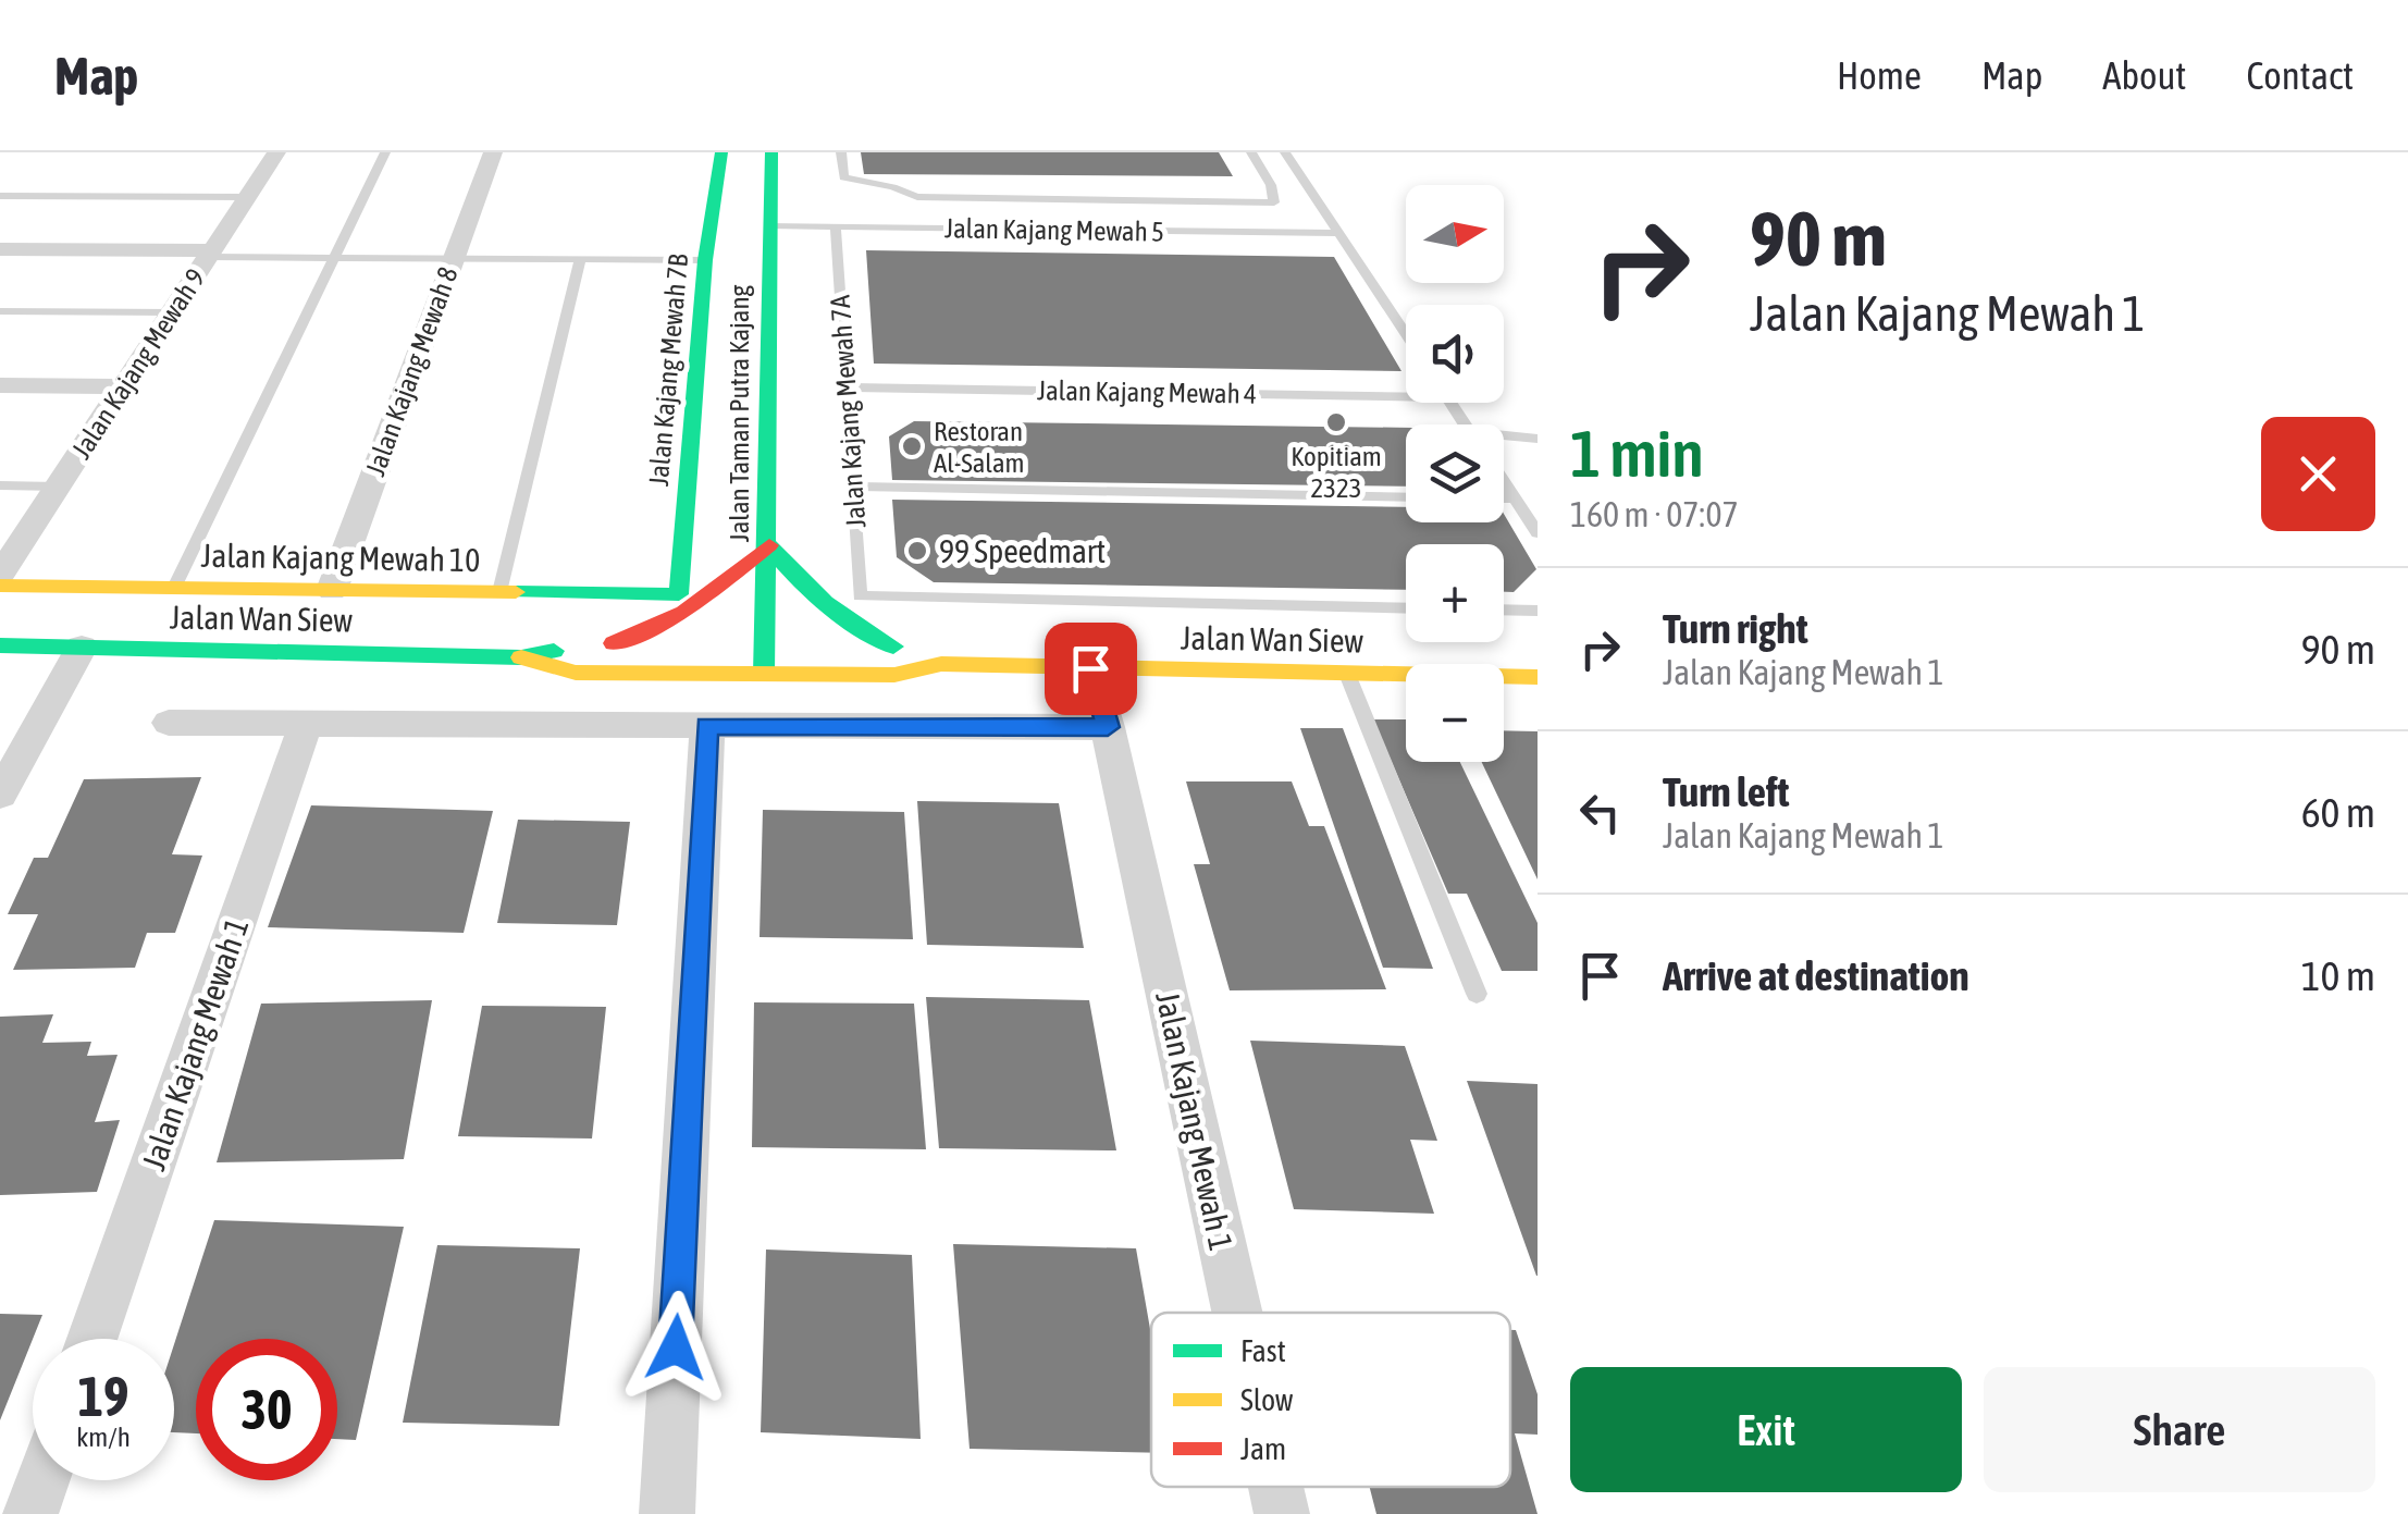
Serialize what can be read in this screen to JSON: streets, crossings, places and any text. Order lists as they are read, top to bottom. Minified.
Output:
{"streets":{"street":["Jalan Kajang Mewah 9","Jalan Kajang Mewah 7B","Jalan Kajang Mewah 8","Jalan Taman Putra Kajang","Jalan Kajang Mewah 10","Jalan Wan Siew","Jalan Kajang Mewah 1"],"lane":["Jalan Kajang Mewah 5","Jalan Kajang Mewah 4","Jalan Kajang Mewah 7A"]},"crossings":[["Jalan Kajang Mewah 5","Jalan Kajang Mewah 7A"],["Jalan Kajang Mewah 5","Jalan Taman Putra Kajang"],["Jalan Kajang Mewah 7B","Jalan Kajang Mewah 10"],["Jalan Kajang Mewah 8","Jalan Kajang Mewah 10"],["Jalan Kajang Mewah 4","Jalan Kajang Mewah 7A"],["Jalan Taman Putra Kajang","Jalan Wan Siew"],["Jalan Wan Siew","Jalan Kajang Mewah 1"]],"places":["Kopitiam 2323","Restoran Al-Salam","99 Speedmart"],"legend":["Fast","Slow","Jam"],"north":"right","page":{"header":"Map","nav":["Home","Map","About","Contact"],"turn":["90 m","Jalan Kajang Mewah 1"],"map_buttons":["+","−"],"heading":["1 min","160 m · 07:07"],"list":[{"name":"Turn right","note":"Jalan Kajang Mewah 1","value":"90 m"},{"name":"Turn left","note":"Jalan Kajang Mewah 1","value":"60 m"},{"name":"Arrive at destination","value":"10 m"}],"speed":"19 km/h","limit":"30","buttons":["Exit","Share"]}}
